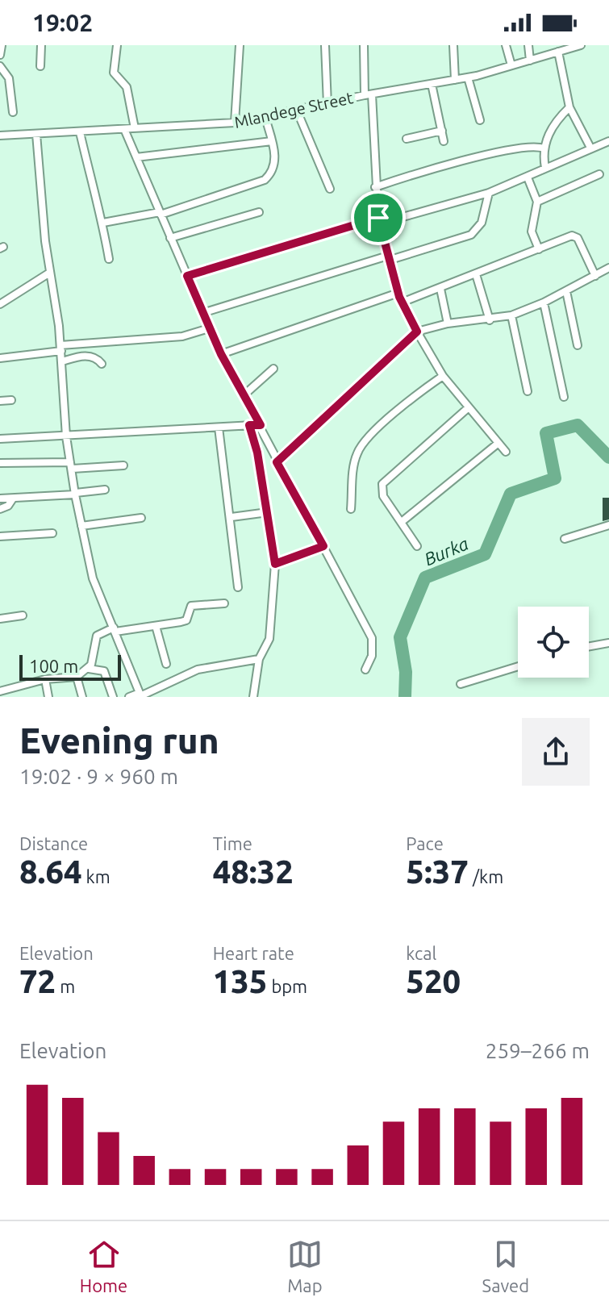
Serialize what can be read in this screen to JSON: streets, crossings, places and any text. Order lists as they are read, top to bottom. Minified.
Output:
{"streets":{"street":["Mlandege Street"]},"water":["Burka"],"scale_bar":"100 m","page":{"status":"19:02","scale":"100 m","heading":["Evening run","19:02 · 9 × 960 m"],"stats":[["Distance","8.64 km"],["Time","48:32"],["Pace","5:37 /km"],["Elevation","72 m"],["Heart rate","135 bpm"],["kcal","520"]],"chart":["Elevation","259–266 m"],"tabs":["Home","Map","Saved"]}}
